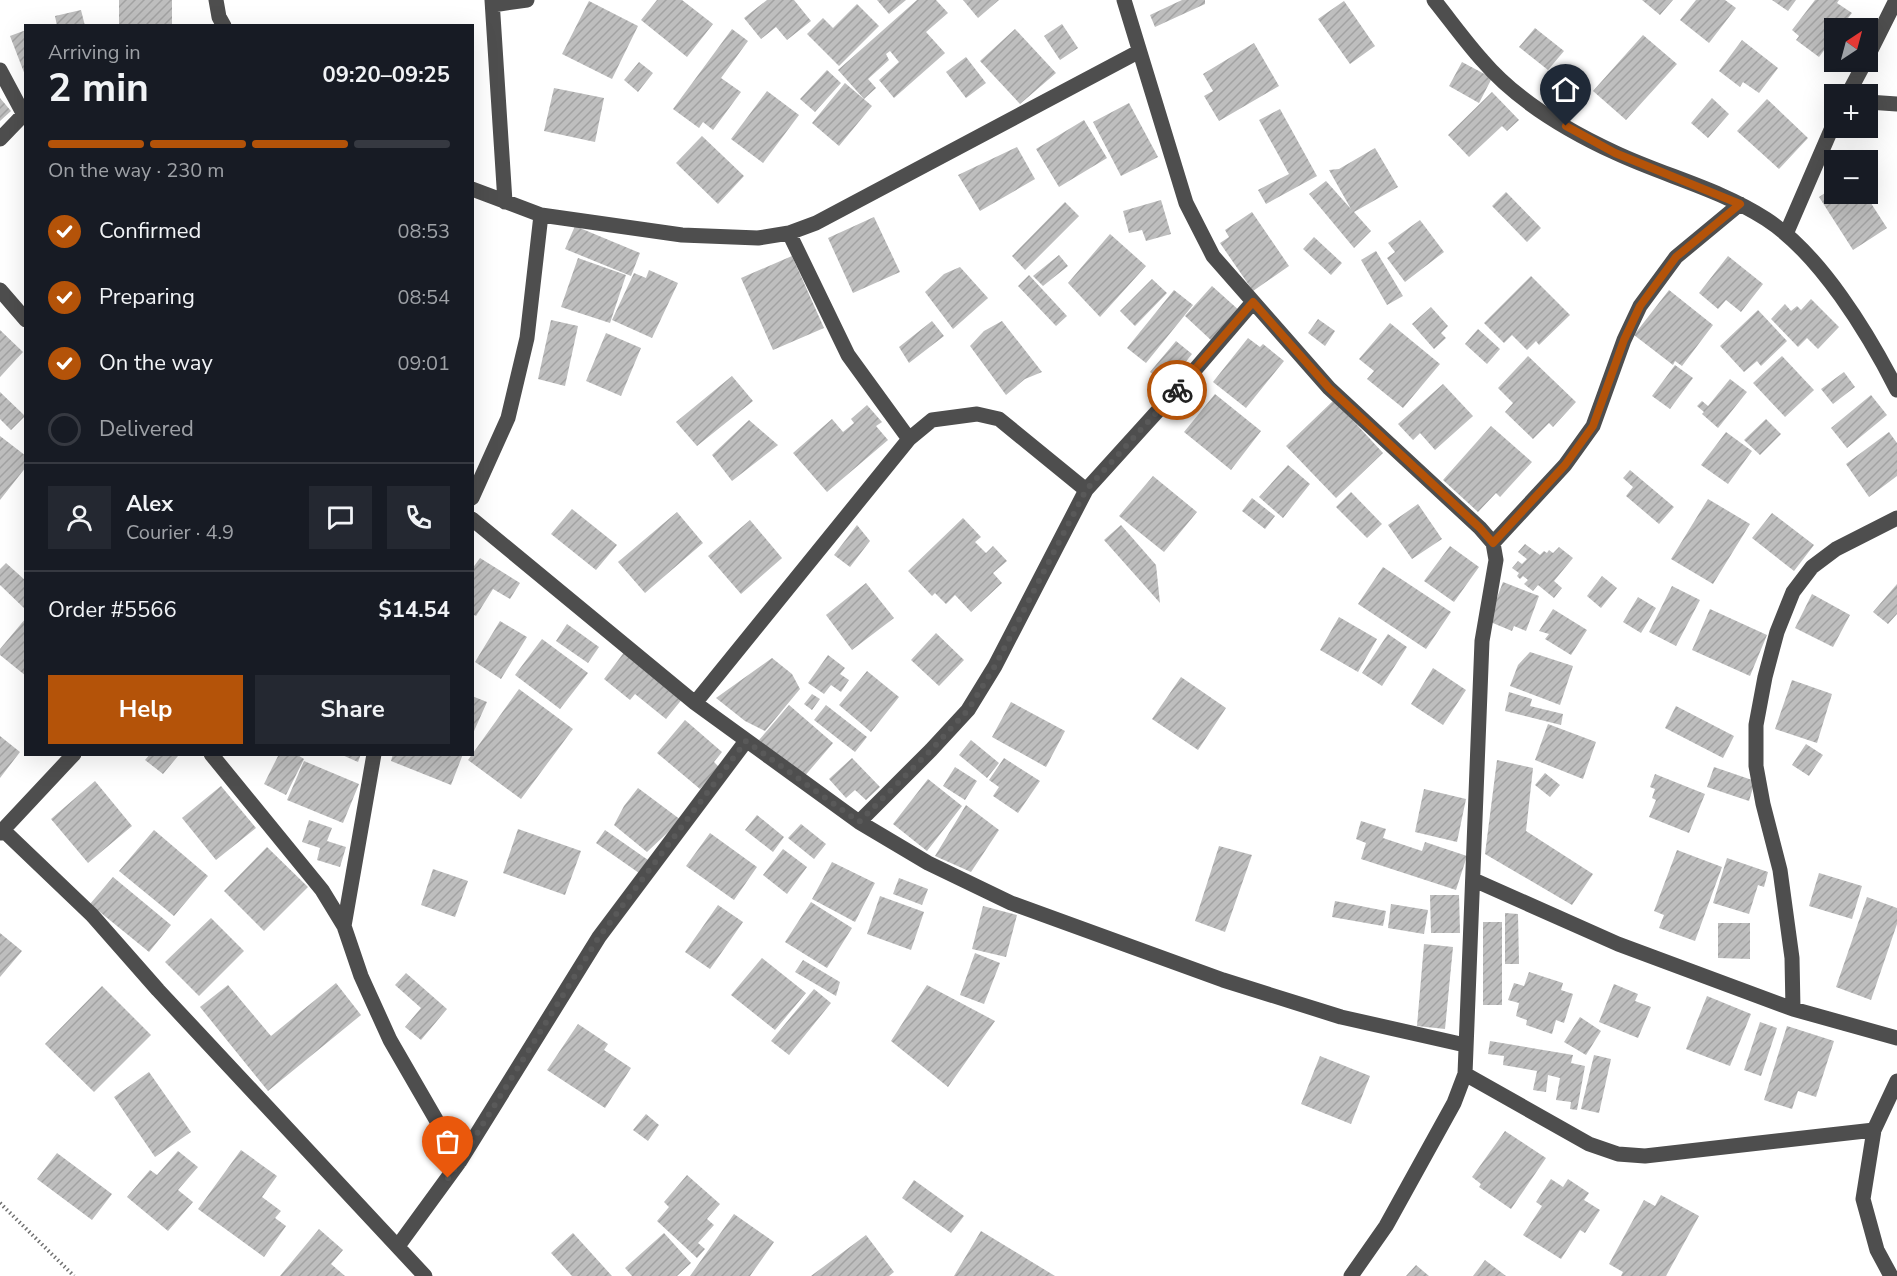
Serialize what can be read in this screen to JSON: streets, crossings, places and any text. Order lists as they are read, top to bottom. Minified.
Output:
{"north":"top right","page":{"map_buttons":["+","−"],"heading":["2 min","Arriving in","09:20–09:25"],"panel":["Alex","Courier · 4.9","Order #5566","$14.54"],"bar":"On the way · 230 m","list":[["Confirmed","08:53"],["Preparing","08:54"],["On the way","09:01"],"Delivered"],"buttons":["Help","Share"]}}
